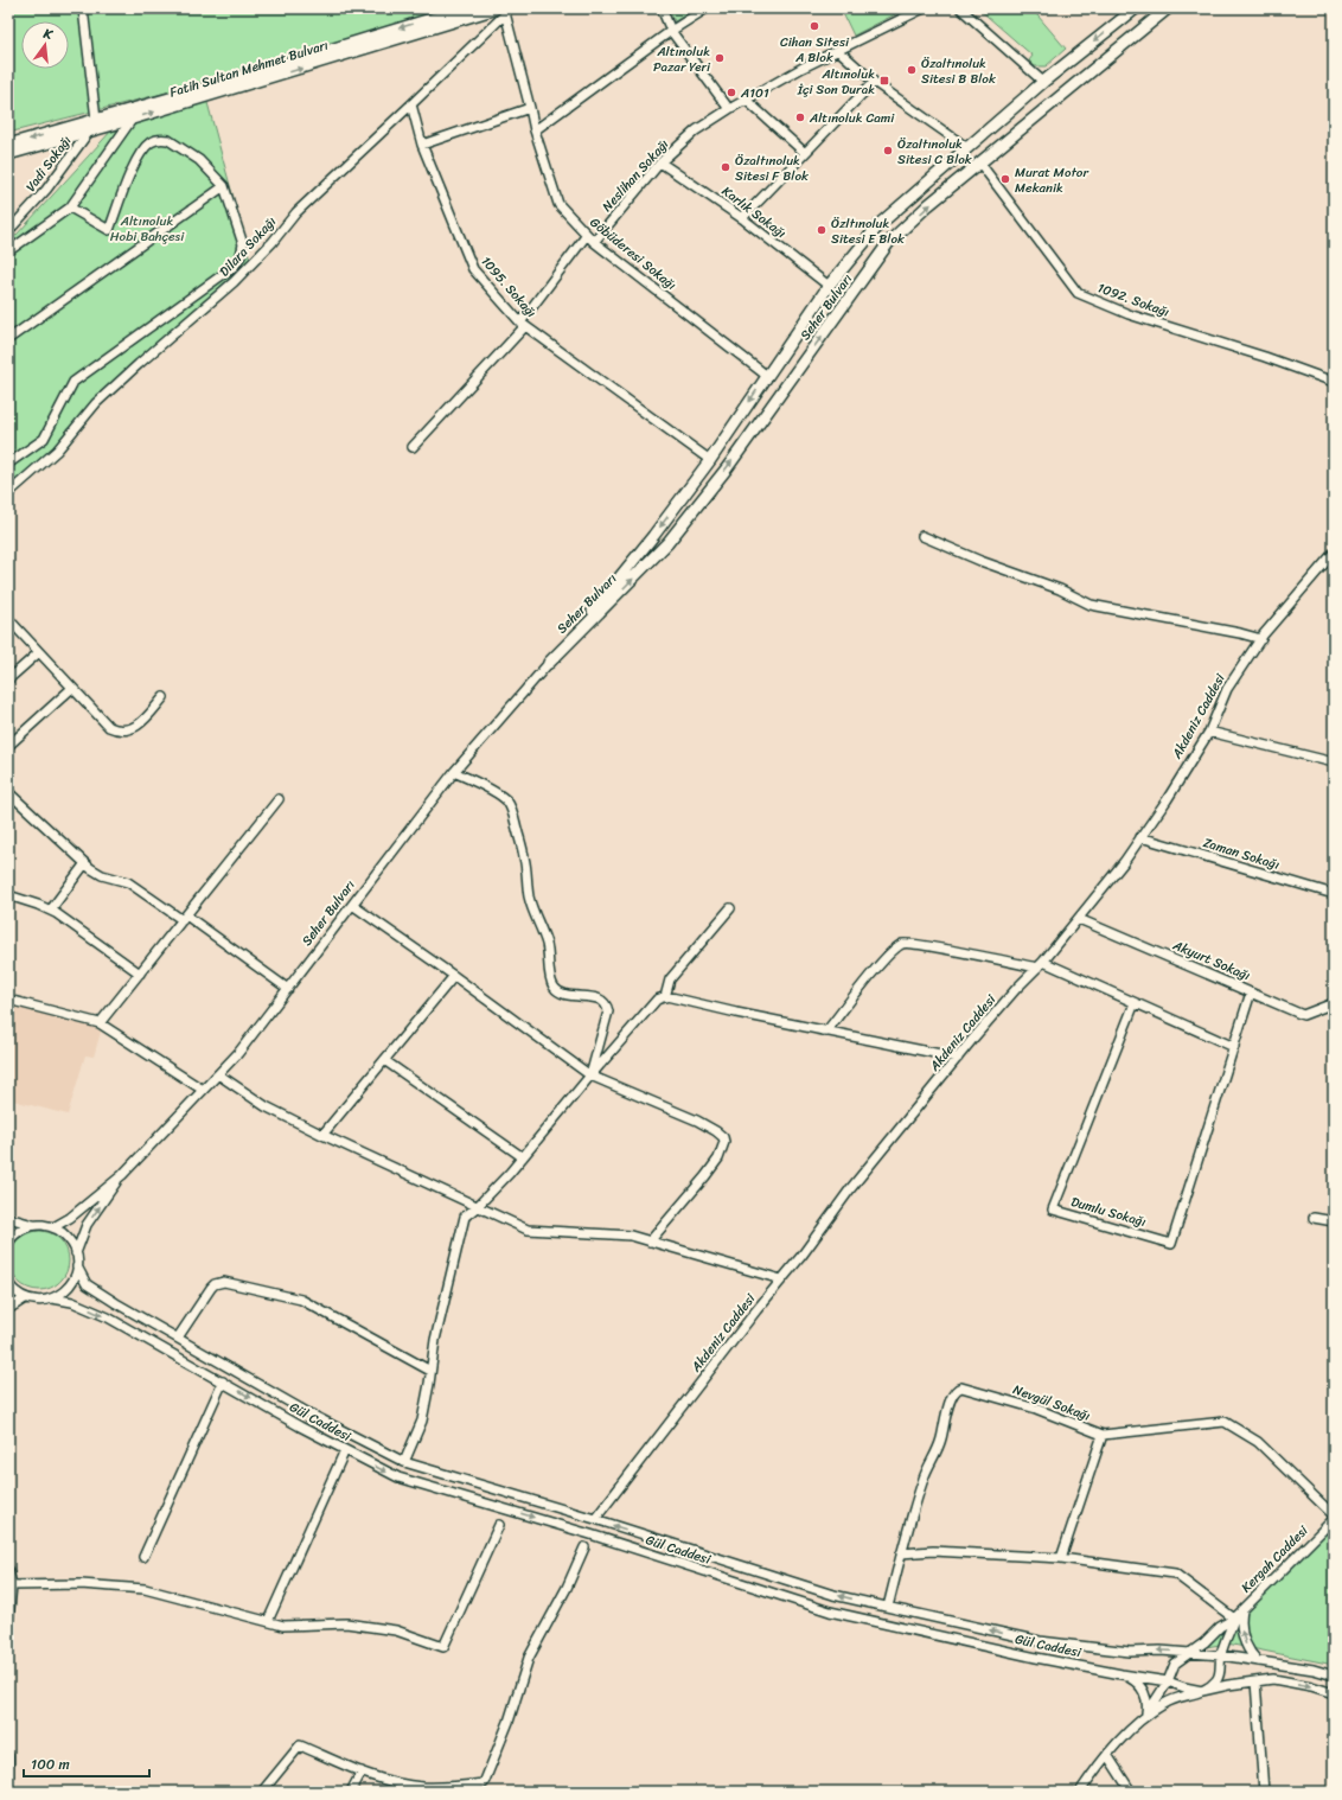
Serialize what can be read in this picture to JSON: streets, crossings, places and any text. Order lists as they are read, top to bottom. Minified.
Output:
{"streets":{"main road":["Fatih Sultan Mehmet Bulvarı","Seher Bulvarı"],"street":["Vadi Sokağı","Neslihan Sokağı","Karlık Sokağı","Dilara Sokağı","Göbüderesi Sokağı","1095. Sokağı","1092. Sokağı","Akdeniz Caddesi","Zaman Sokağı","Akyurt Sokağı","Dumlu Sokağı","Nevgül Sokağı","Gül Caddesi","Kergah Caddesi"]},"crossings":[["Fatih Sultan Mehmet Bulvarı","Vadi Sokağı"],["Fatih Sultan Mehmet Bulvarı","Dilara Sokağı"],["Fatih Sultan Mehmet Bulvarı","Göbüderesi Sokağı"],["Neslihan Sokağı","Karlık Sokağı"],["Neslihan Sokağı","Göbüderesi Sokağı"],["Karlık Sokağı","Seher Bulvarı"],["Dilara Sokağı","Göbüderesi Sokağı"],["Dilara Sokağı","1095. Sokağı"],["Göbüderesi Sokağı","Seher Bulvarı"],["1095. Sokağı","Seher Bulvarı"],["1092. Sokağı","Seher Bulvarı"],["Akdeniz Caddesi","Zaman Sokağı"],["Akdeniz Caddesi","Akyurt Sokağı"],["Akdeniz Caddesi","Gül Caddesi"],["Akyurt Sokağı","Dumlu Sokağı"],["Nevgül Sokağı","Gül Caddesi"],["Nevgül Sokağı","Kergah Caddesi"],["Gül Caddesi","Kergah Caddesi"]],"parks":["Altınoluk Hobi Bahçesi"],"places":{"other":["Cihan Sitesi A Blok","Altınoluk Pazar Yeri","Özaltınoluk Sitesi B Blok","A101","Altınoluk Cami","Özaltınoluk Sitesi C Blok","Özaltınoluk Sitesi F Blok","Murat Motor Mekanik","Özltınoluk Sitesi E Blok"],"transit":["Altınoluk İçi Son Durak"]},"scale_bar":"100 m","north":"top"}
